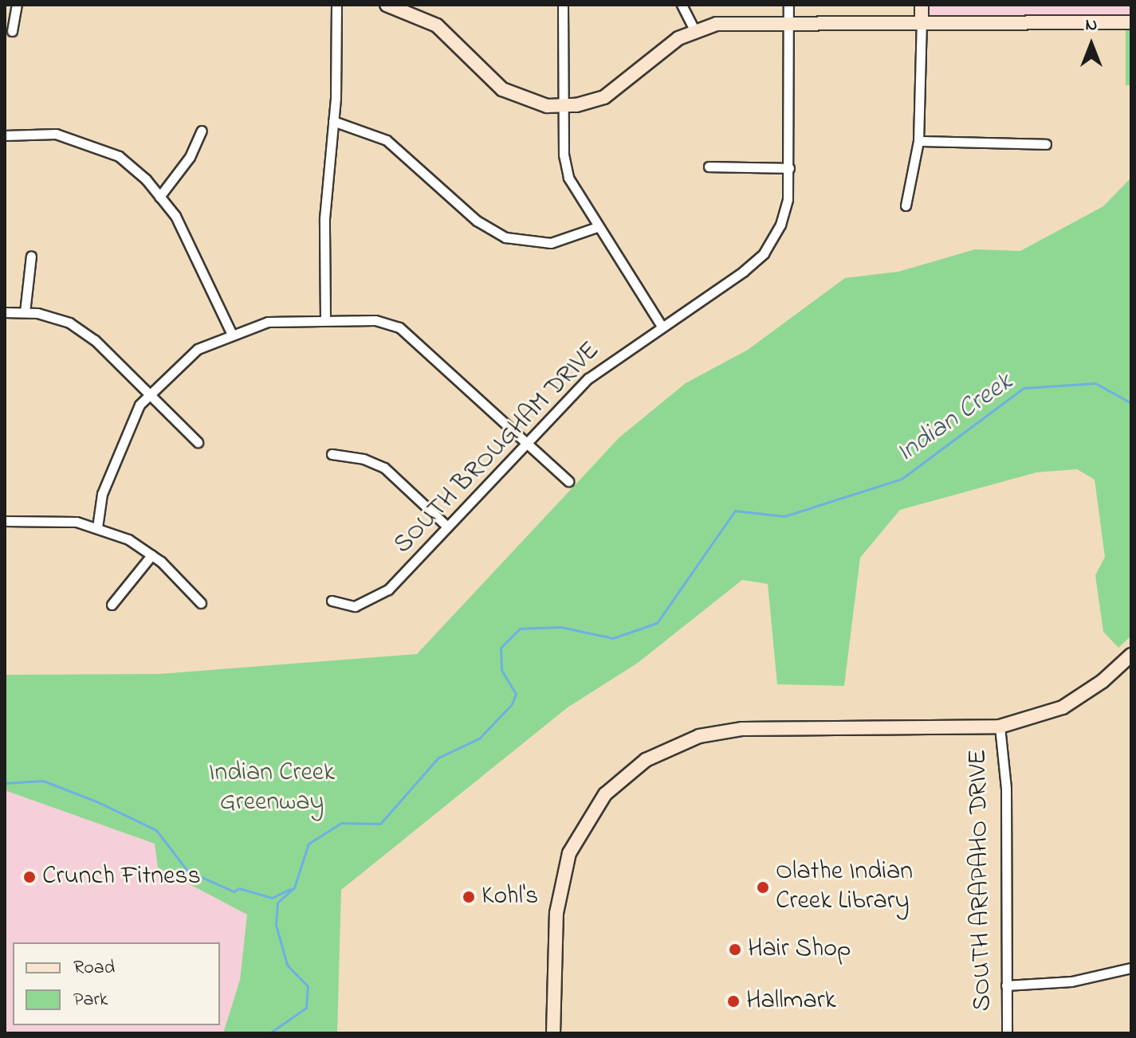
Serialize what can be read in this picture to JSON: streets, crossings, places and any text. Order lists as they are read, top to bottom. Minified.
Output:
{"streets":{"street":["SOUTH BROUGHAM DRIVE","SOUTH ARAPAHO DRIVE"]},"water":["Indian Creek"],"parks":["Indian Creek Greenway"],"places":["Crunch Fitness","Olathe Indian Creek Library","Kohl's","Hair Shop","Hallmark"],"legend":["Road","Park"],"north":"top"}
